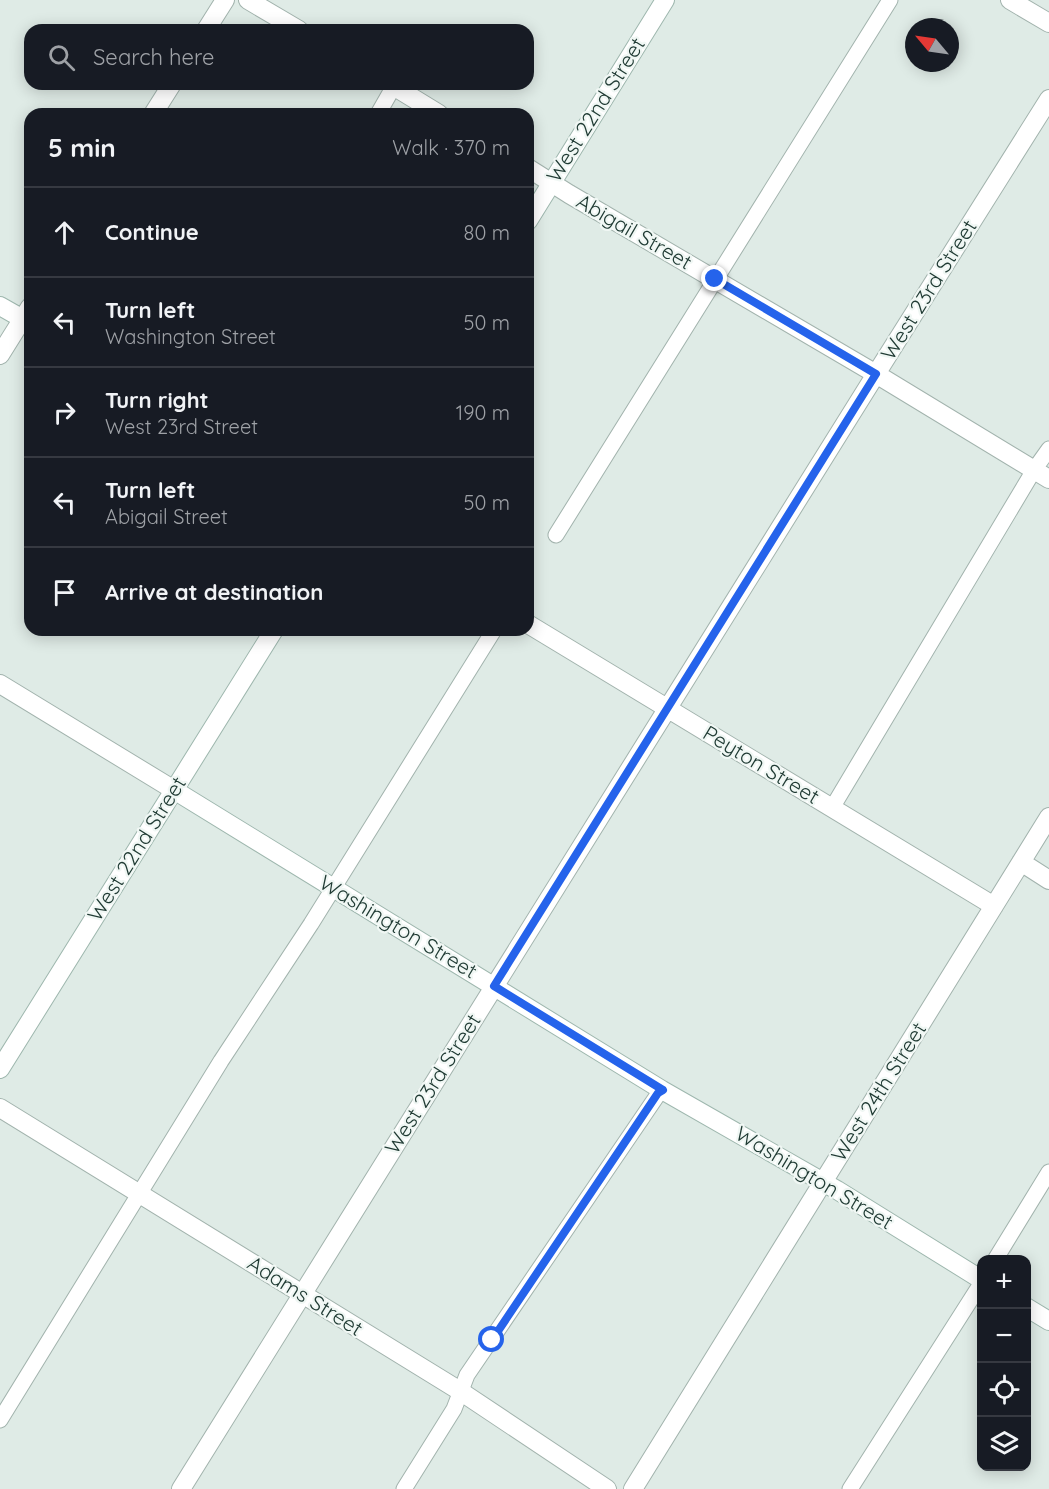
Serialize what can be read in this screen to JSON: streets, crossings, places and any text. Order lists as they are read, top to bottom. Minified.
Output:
{"streets":{"street":["West 22nd Street","Abigail Street","West 23rd Street","Peyton Street","Washington Street","West 24th Street","Adams Street"]},"crossings":[["West 22nd Street","Abigail Street"],["West 22nd Street","Washington Street"],["Abigail Street","West 23rd Street"],["West 23rd Street","Peyton Street"],["West 23rd Street","Washington Street"],["West 23rd Street","Adams Street"],["Peyton Street","West 24th Street"],["Washington Street","West 24th Street"]],"north":"top left","page":{"search":"Search here","heading":["5 min","Walk · 370 m"],"list":[["Continue","80 m"],["Turn left","Washington Street","50 m"],["Turn right","West 23rd Street","190 m"],["Turn left","Abigail Street","50 m"],"Arrive at destination"],"map_buttons":["+","−"]}}
